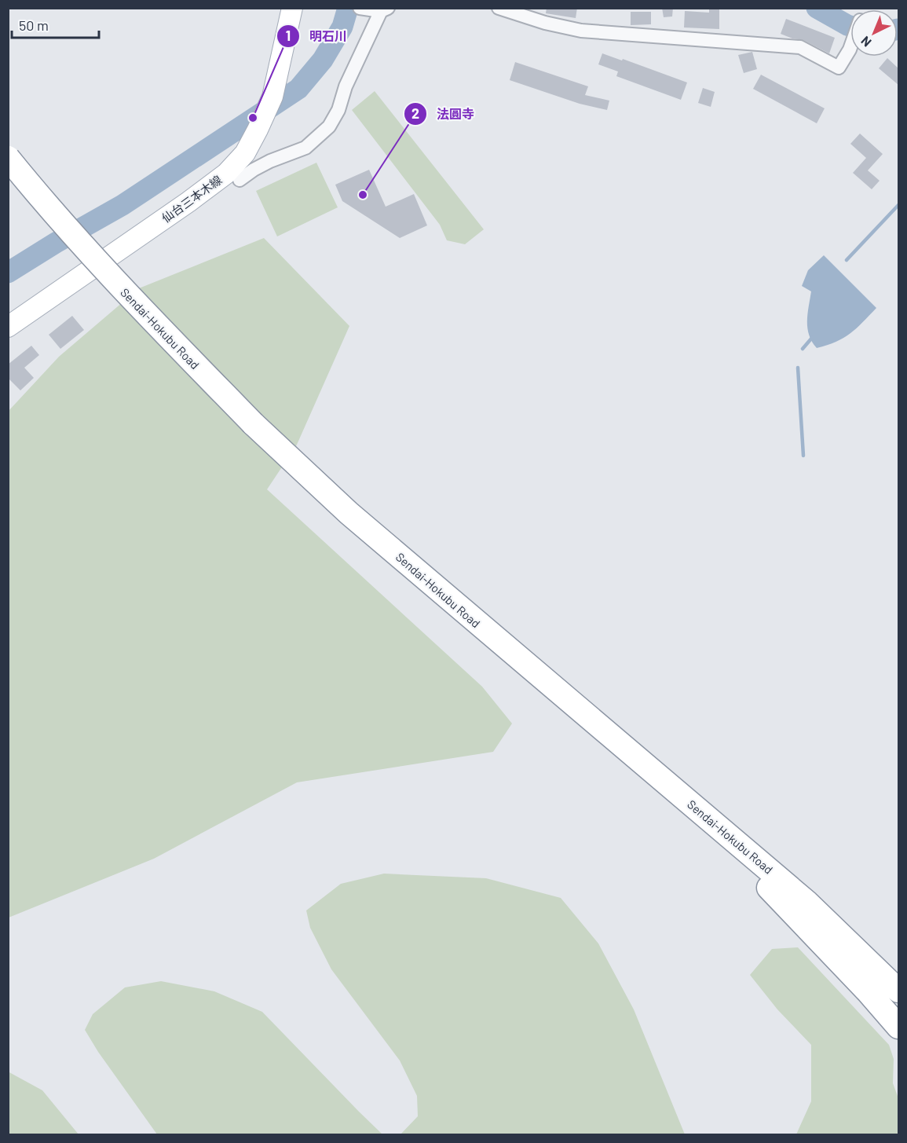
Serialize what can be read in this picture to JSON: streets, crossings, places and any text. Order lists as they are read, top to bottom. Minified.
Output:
{"streets":{"highway":["Sendai-Hokubu Road"],"main road":["仙台三本木線"]},"places":["明石川","法圓寺"],"scale_bar":"50 m","north":"bottom left"}
